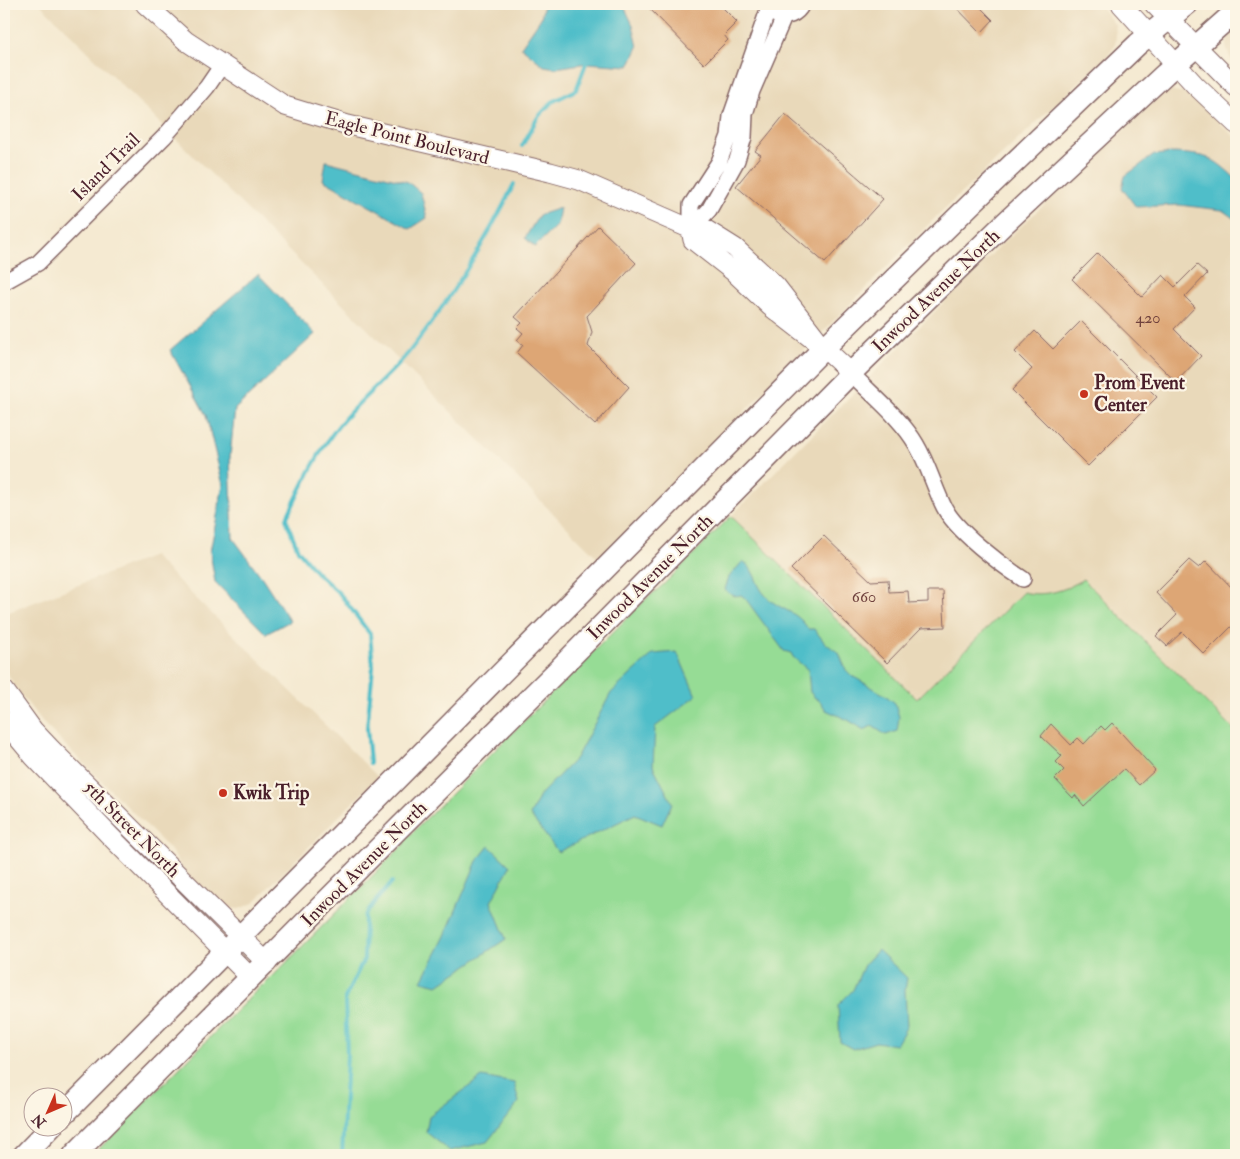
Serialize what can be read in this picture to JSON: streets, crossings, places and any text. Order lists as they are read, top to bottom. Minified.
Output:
{"streets":{"main road":["Inwood Avenue North"],"street":["Eagle Point Boulevard","Island Trail","5th Street North"]},"crossings":[["Eagle Point Boulevard","Island Trail"],["Inwood Avenue North","5th Street North"]],"places":["Prom Event Center","Kwik Trip"],"house_numbers":["420","660"],"north":"bottom left"}
